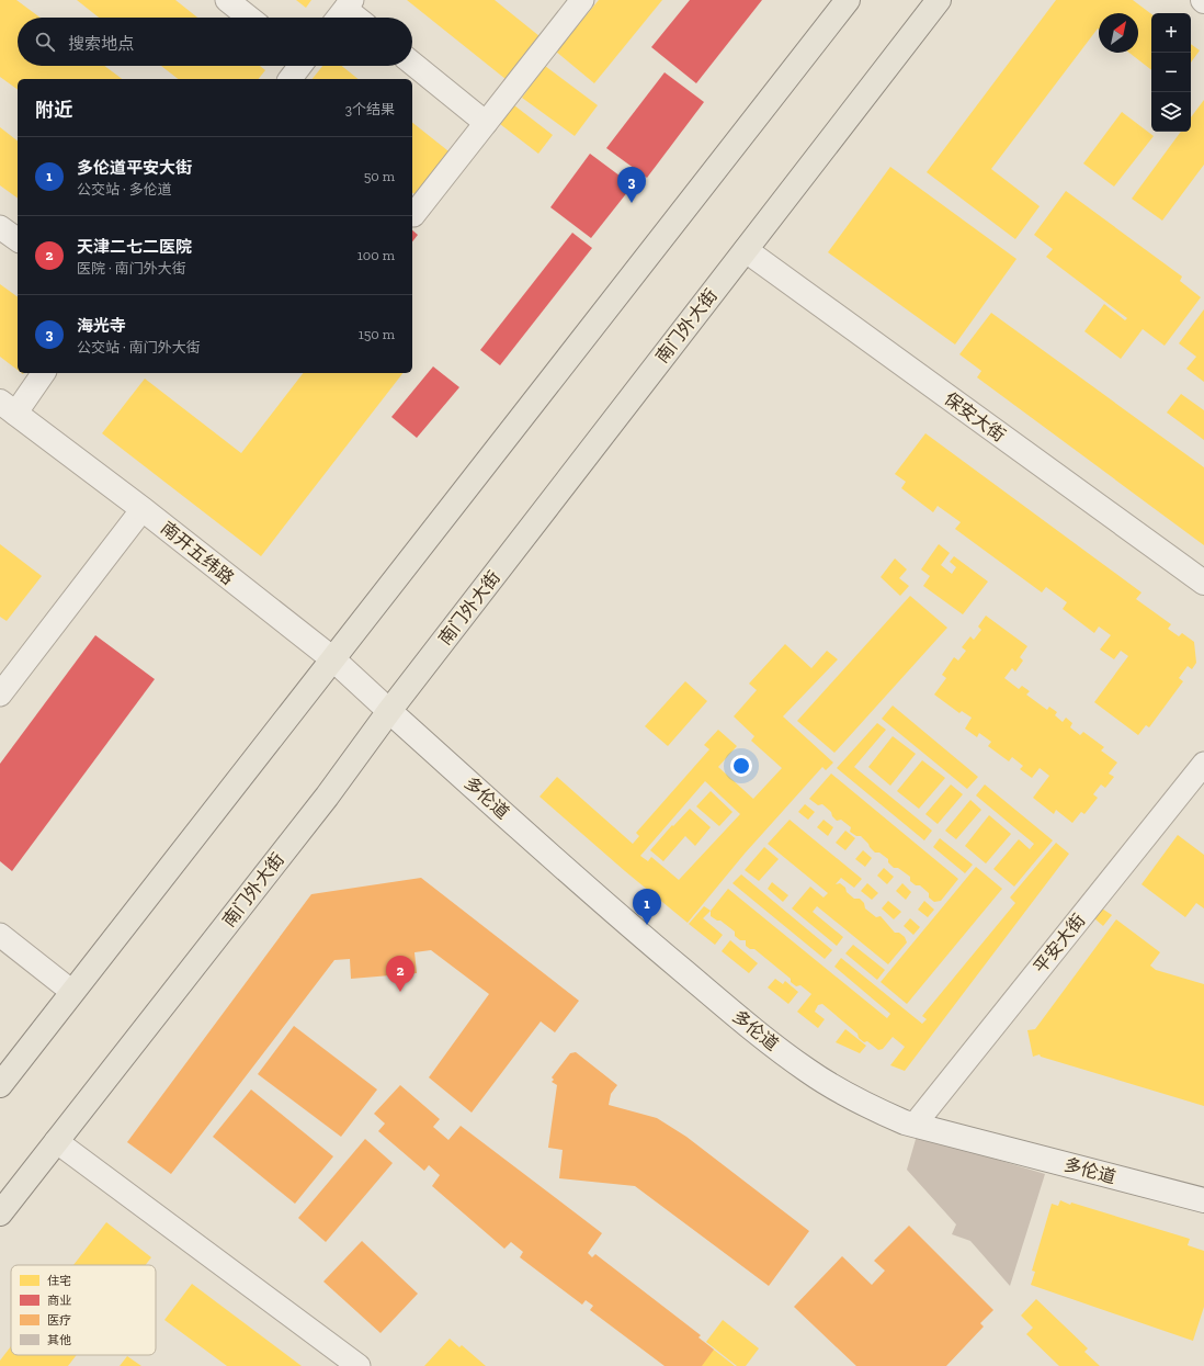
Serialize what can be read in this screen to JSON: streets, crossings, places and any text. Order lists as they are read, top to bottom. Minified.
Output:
{"streets":{"main road":["南门外大街"],"street":["保安大街","南开五纬路","多伦道","平安大街"]},"crossings":[["南门外大街","保安大街"],["南门外大街","南开五纬路"],["南门外大街","多伦道"],["南开五纬路","多伦道"],["多伦道","平安大街"]],"legend":["住宅","商业","医疗","其他"],"north":"top right","page":{"map_buttons":["+","−"],"search":"搜索地点","heading":["附近","3个结果"],"list":[{"mark":"1","name":"多伦道平安大街","note":"公交站 · 多伦道","value":"50 m"},{"mark":"2","name":"天津二七二医院","note":"医院 · 南门外大街","value":"100 m"},{"mark":"3","name":"海光寺","note":"公交站 · 南门外大街","value":"150 m"}],"pins":["3","1","2"]}}
